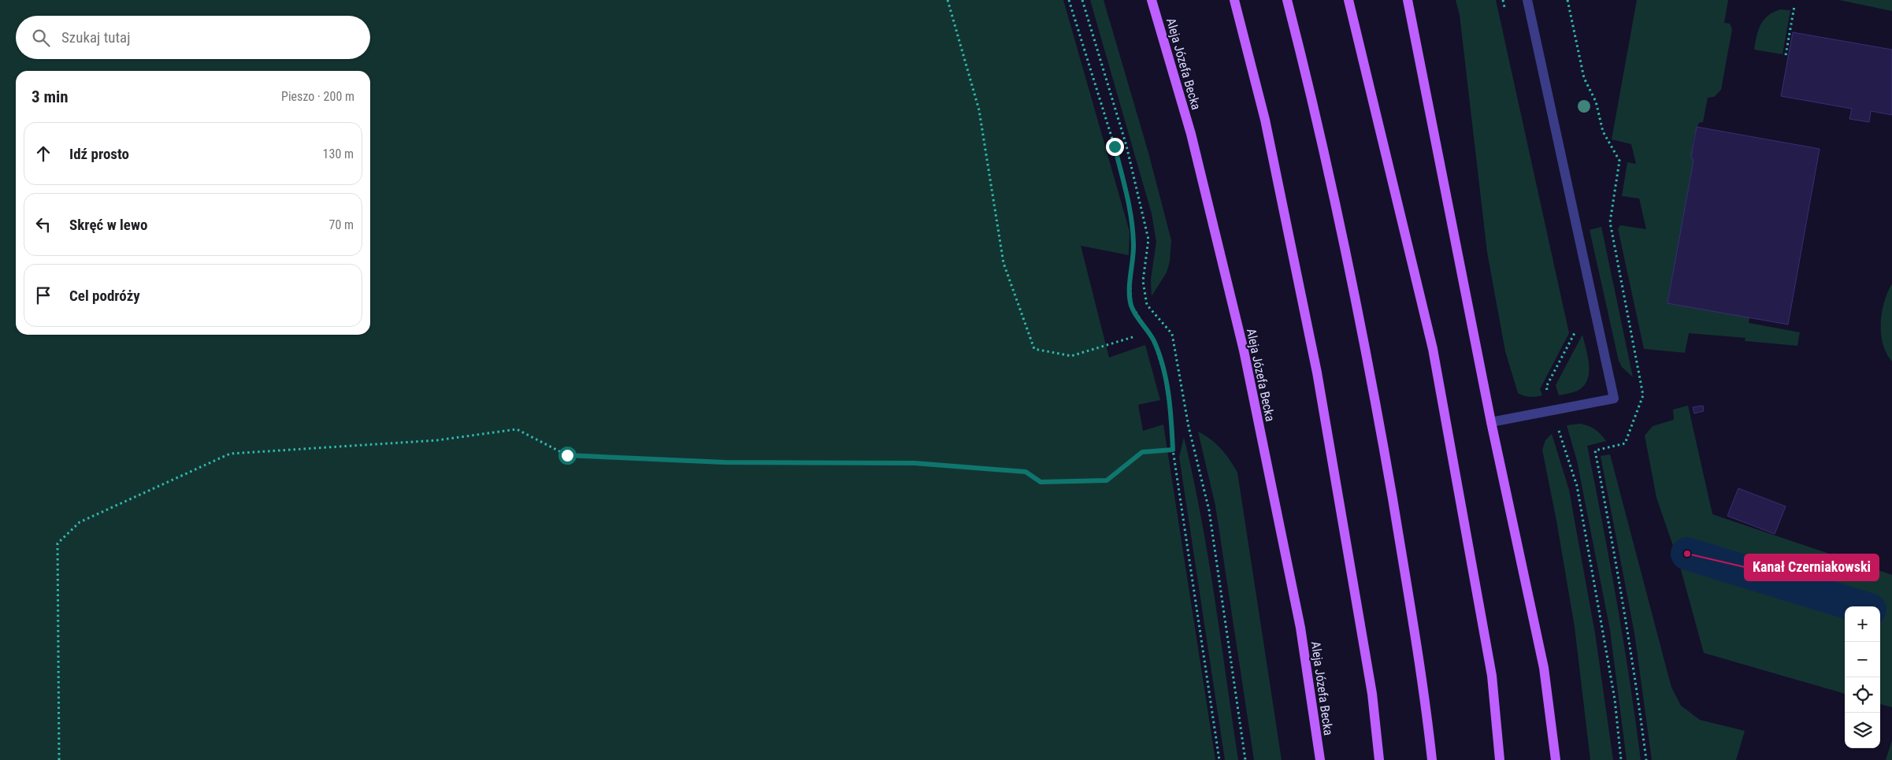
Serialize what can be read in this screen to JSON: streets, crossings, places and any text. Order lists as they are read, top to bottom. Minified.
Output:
{"streets":{"main road":["Aleja Józefa Becka"]},"places":["Kanał Czerniakowski"],"page":{"search":"Szukaj tutaj","heading":["3 min","Pieszo · 200 m"],"list":[["Idź prosto","130 m"],["Skręć w lewo","70 m"],"Cel podróży"],"map_buttons":["+","−"]}}
